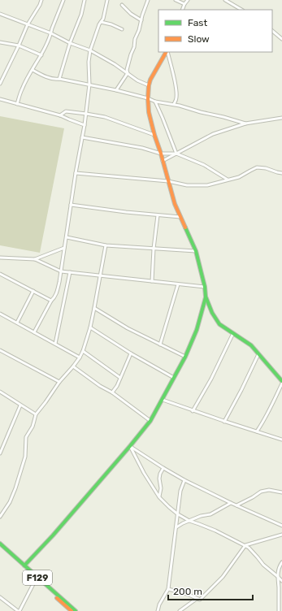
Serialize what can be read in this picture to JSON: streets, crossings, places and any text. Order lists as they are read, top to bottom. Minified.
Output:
{"streets":{"street":["F129"]},"legend":["Fast","Slow"],"scale_bar":"200 m"}
